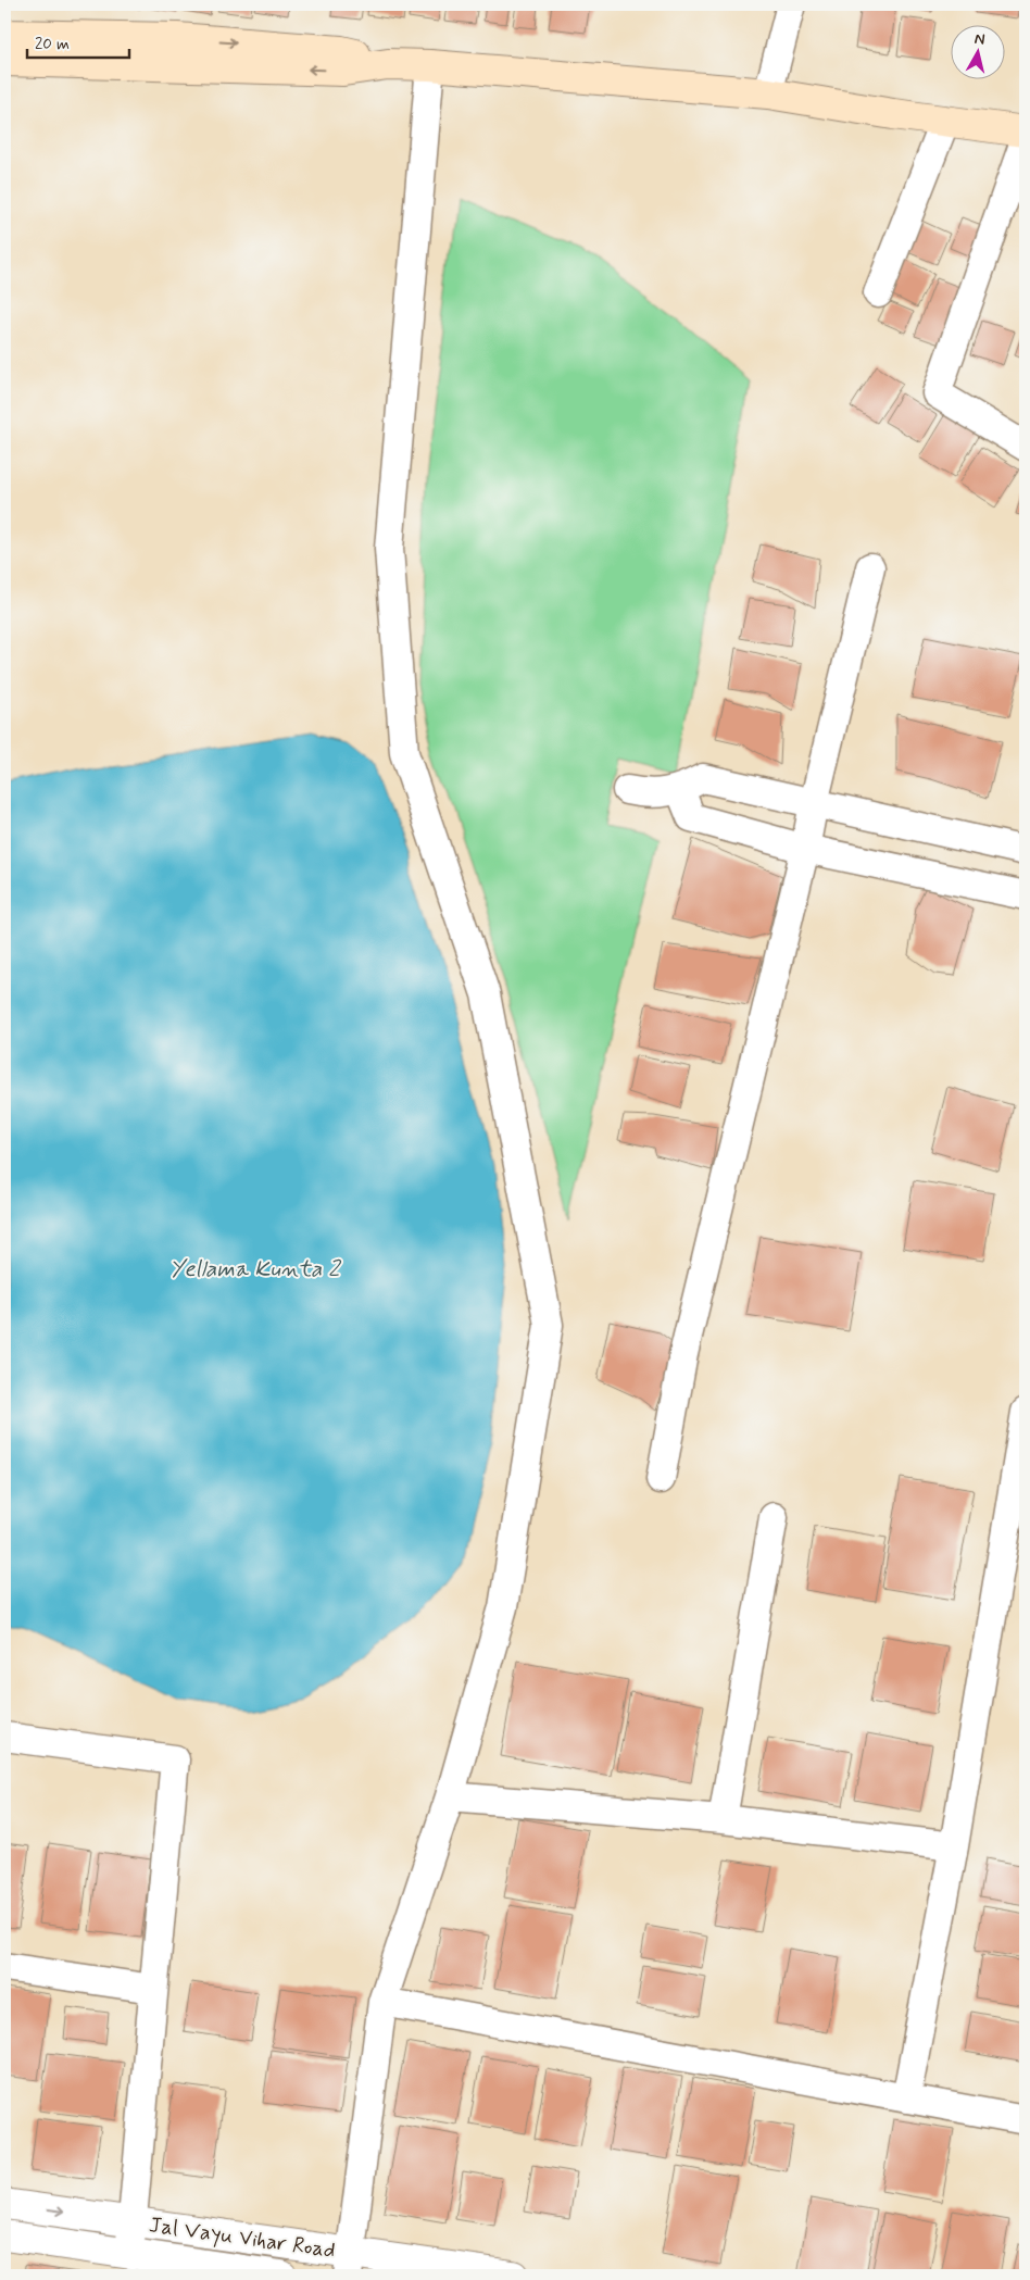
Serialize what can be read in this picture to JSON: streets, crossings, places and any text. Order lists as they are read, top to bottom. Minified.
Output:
{"streets":{"street":["Jal Vayu Vihar Road"]},"water":["Yellama Kunta 2"],"scale_bar":"20 m","north":"top"}
